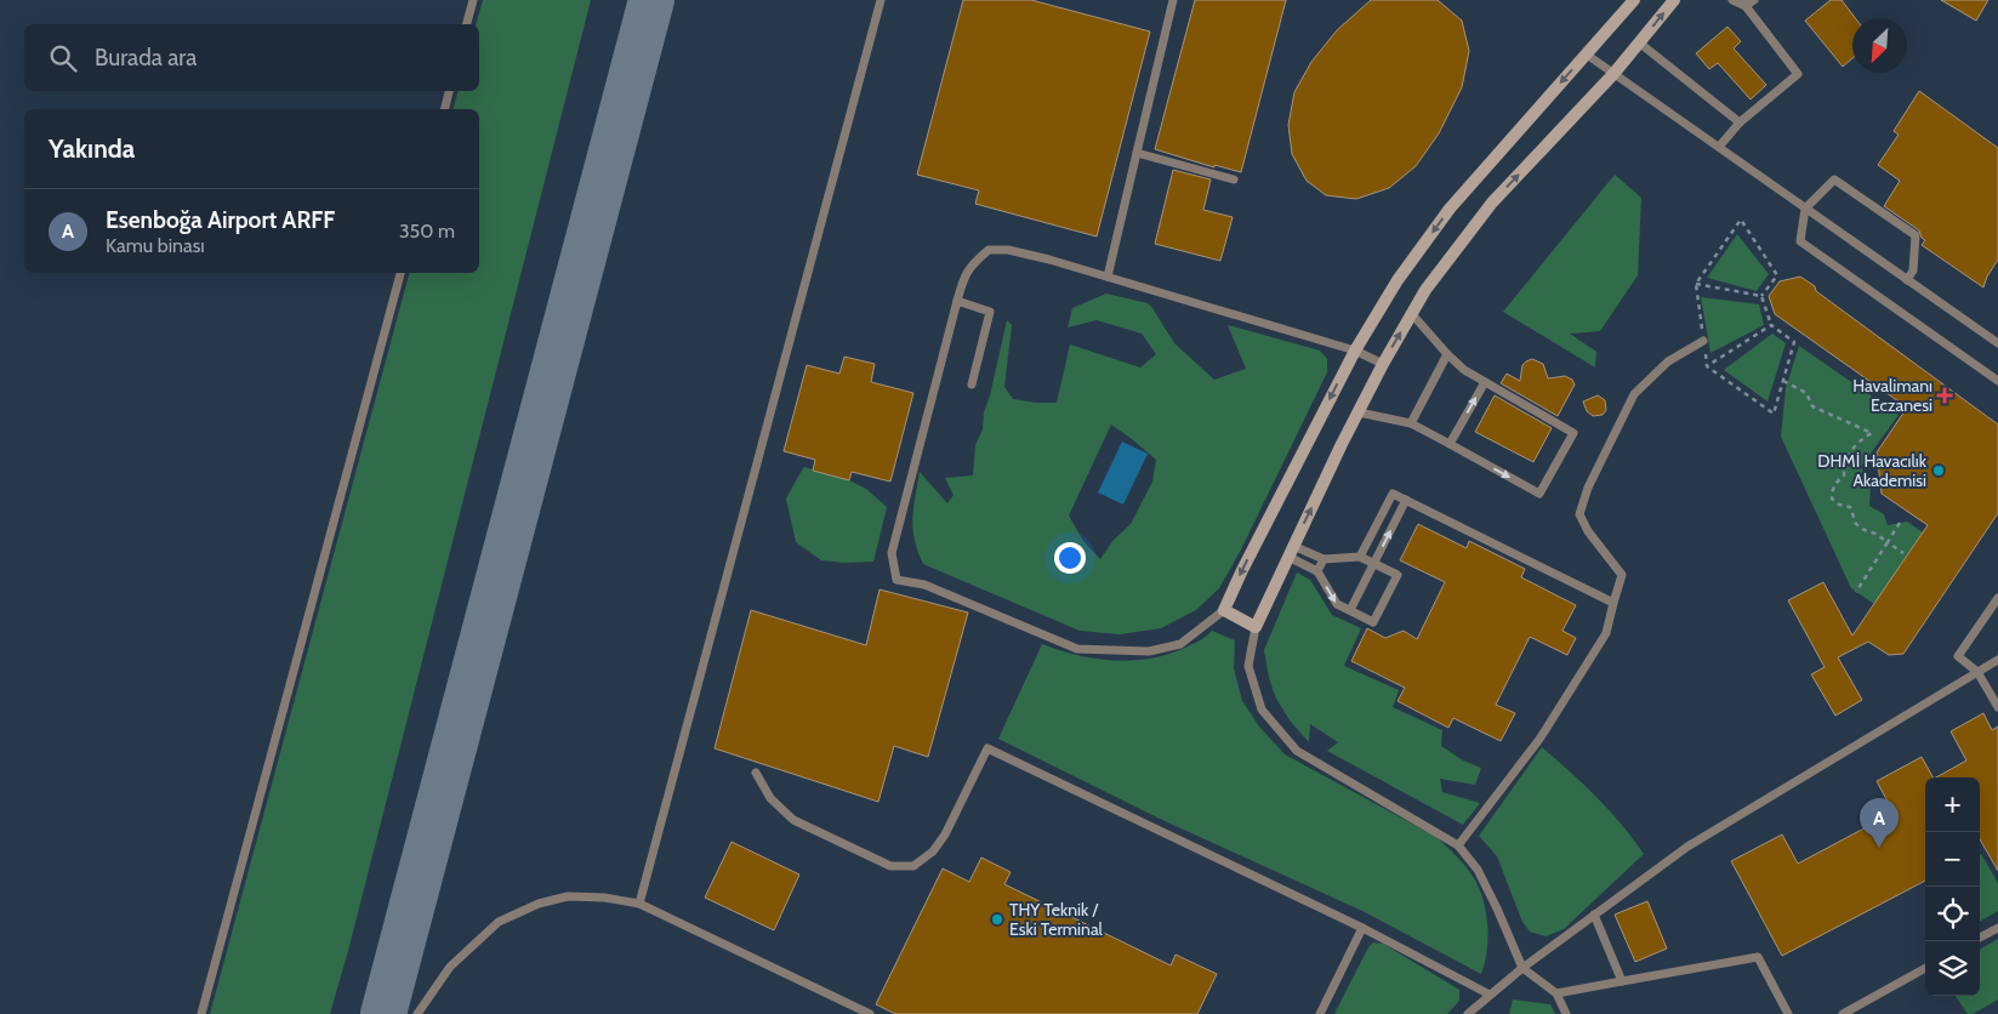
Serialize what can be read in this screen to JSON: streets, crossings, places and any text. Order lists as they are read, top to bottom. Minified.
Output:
{"places":{"health":["Havalimanı Eczanesi"],"other":["DHMİ Havacılık Akademisi","THY Teknik / Eski Terminal"]},"north":"bottom left","page":{"search":"Burada ara","heading":"Yakında","list":[{"mark":"A","name":"Esenboğa Airport ARFF","note":"Kamu binası","value":"350 m"}],"map_buttons":["+","−"],"pins":"A"}}
